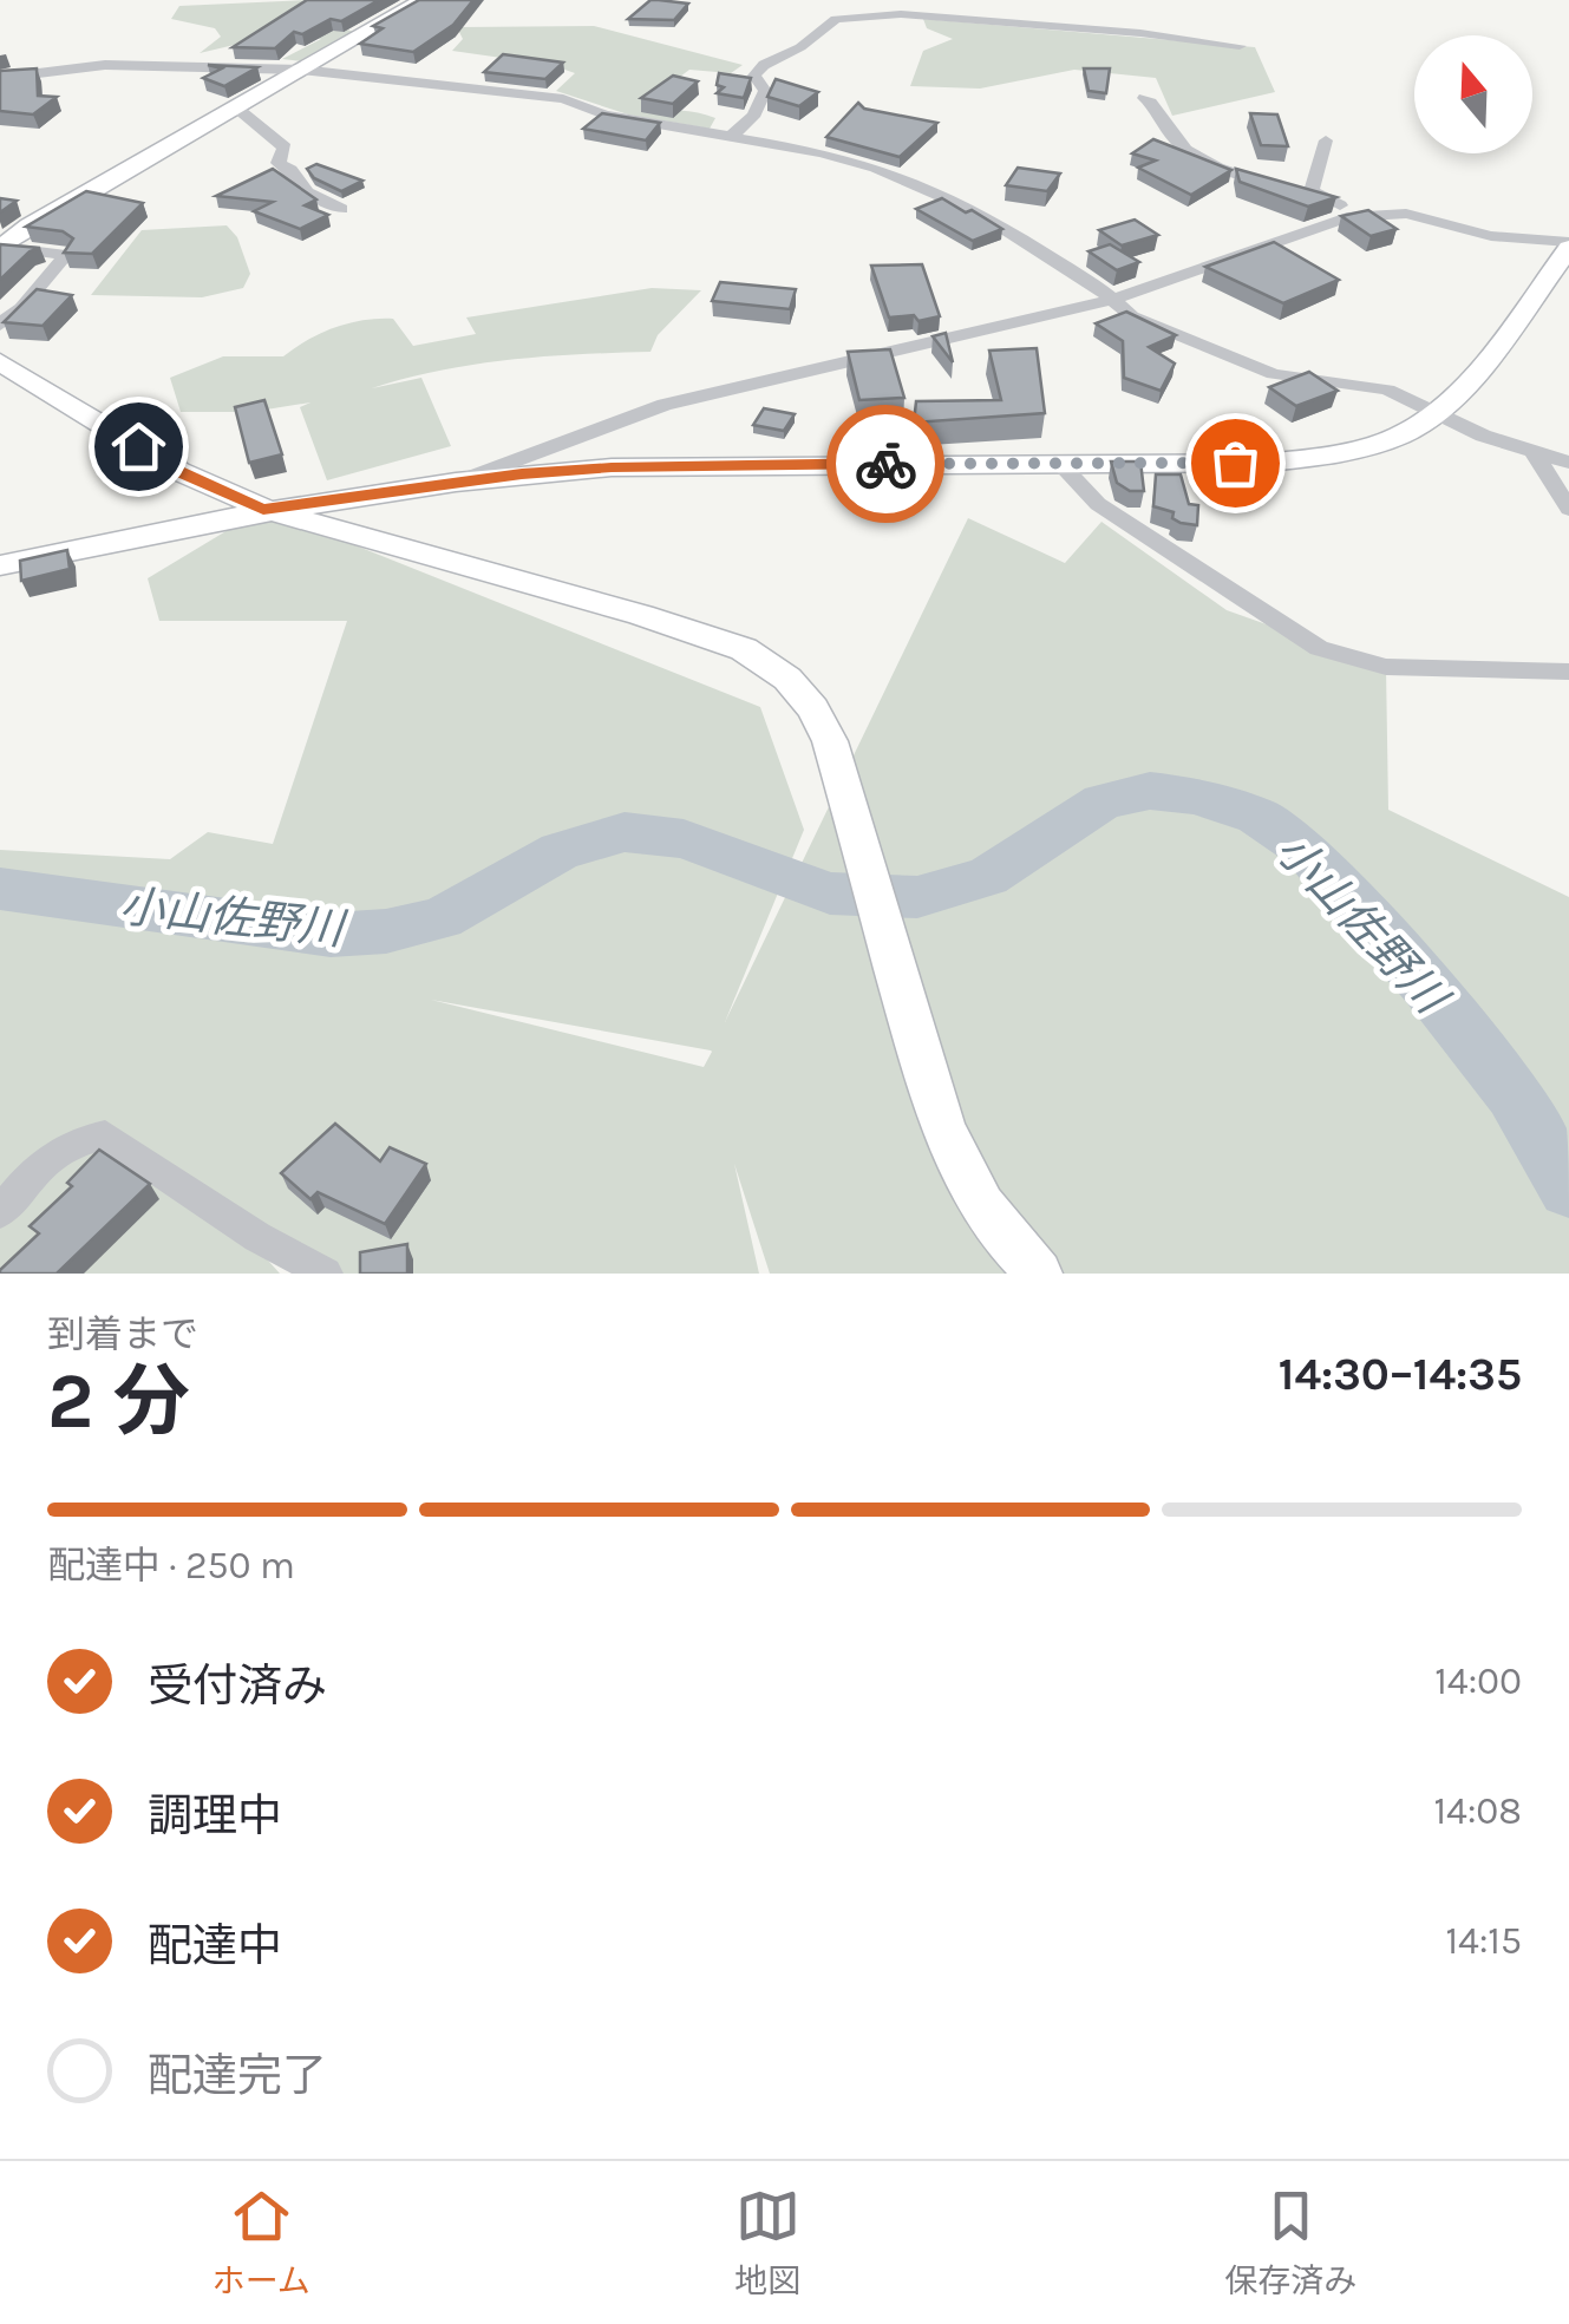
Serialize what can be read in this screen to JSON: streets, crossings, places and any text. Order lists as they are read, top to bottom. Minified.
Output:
{"water":["小山佐野川"],"north":"top","page":{"heading":["2 分","到着まで","14:30–14:35"],"bar":"配達中 · 250 m","list":[["受付済み","14:00"],["調理中","14:08"],["配達中","14:15"],"配達完了"],"tabs":["ホーム","地図","保存済み"]}}
